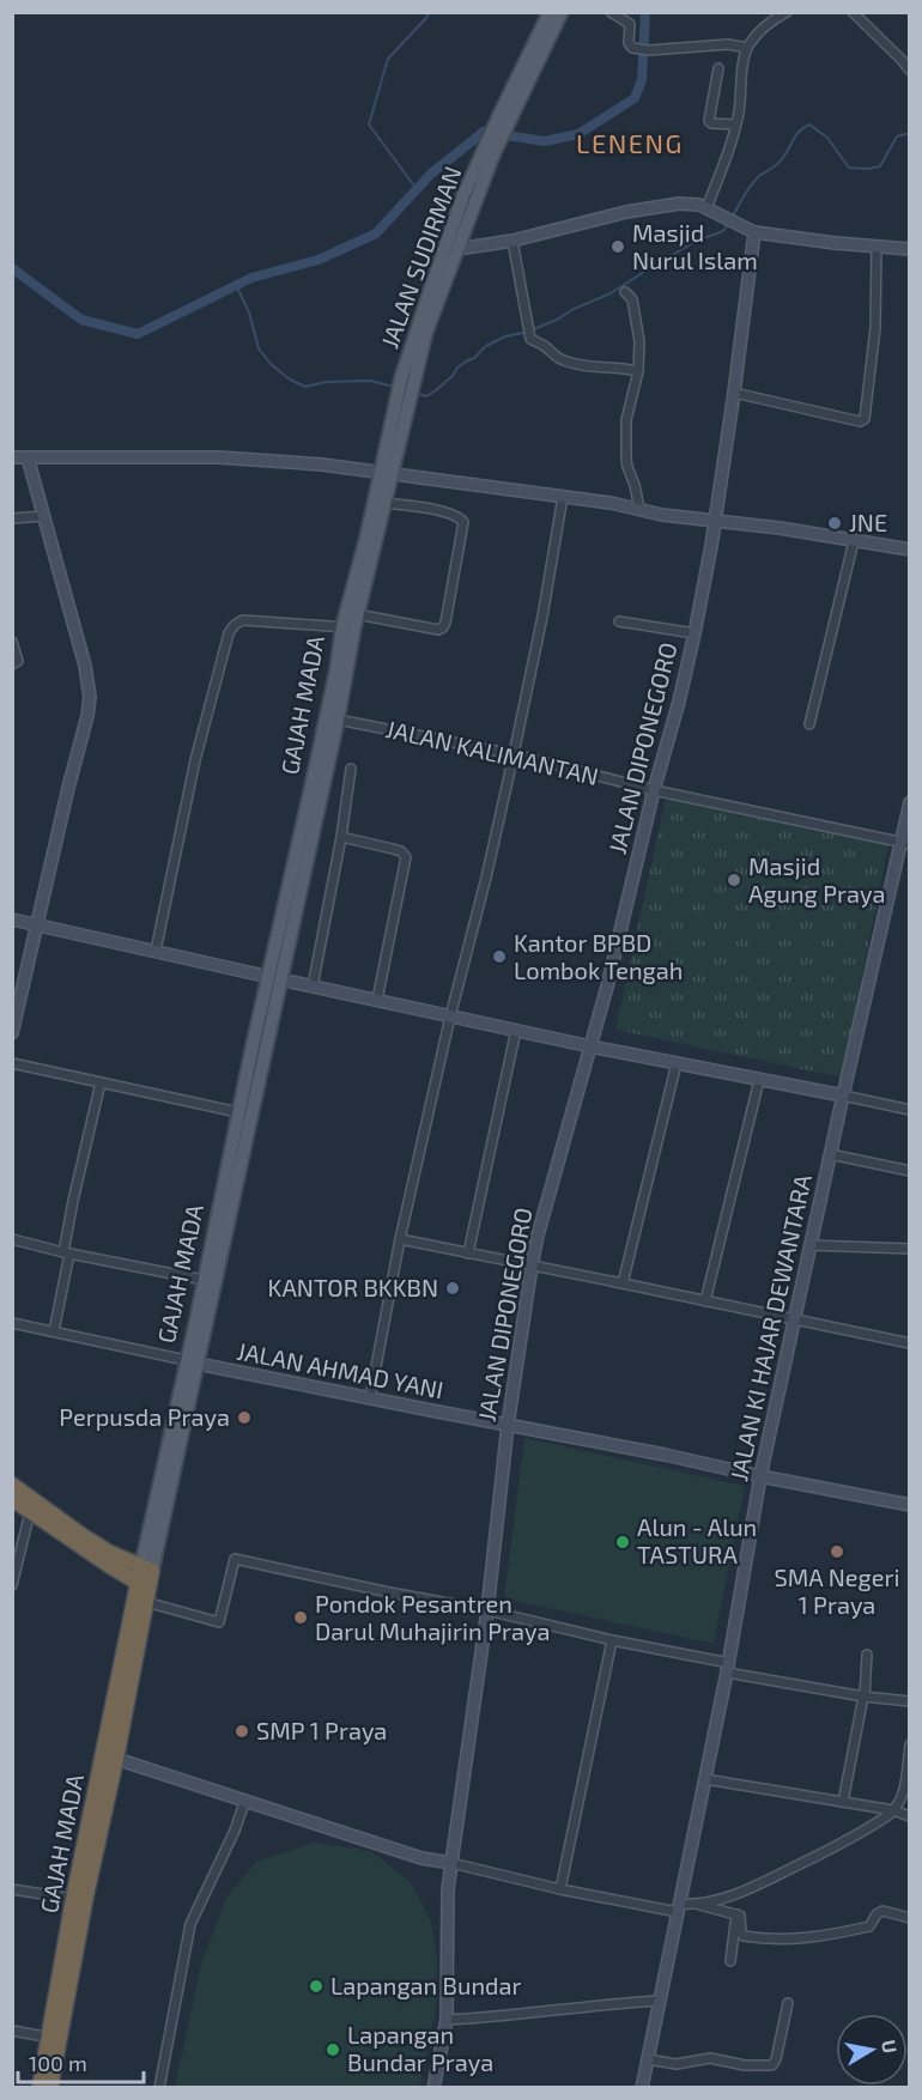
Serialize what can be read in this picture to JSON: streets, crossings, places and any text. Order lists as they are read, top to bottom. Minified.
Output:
{"streets":{"highway":["GAJAH MADA"],"main road":["JALAN SUDIRMAN"],"street":["JALAN DIPONEGORO","JALAN KALIMANTAN","JALAN KI HAJAR DEWANTARA","JALAN AHMAD YANI"]},"crossings":[["GAJAH MADA","JALAN KALIMANTAN"],["GAJAH MADA","JALAN AHMAD YANI"],["JALAN DIPONEGORO","JALAN KALIMANTAN"],["JALAN DIPONEGORO","JALAN AHMAD YANI"],["JALAN KALIMANTAN","JALAN KI HAJAR DEWANTARA"],["JALAN KI HAJAR DEWANTARA","JALAN AHMAD YANI"]],"districts":["LENENG"],"places":["Masjid Nurul Islam","JNE","Masjid Agung Praya","Kantor BPBD Lombok Tengah","KANTOR BKKBN","Perpusda Praya","Alun - Alun TASTURA","SMA Negeri 1 Praya","Pondok Pesantren Darul Muhajirin Praya","SMP 1 Praya","Lapangan Bundar","Lapangan Bundar Praya"],"scale_bar":"100 m","north":"right"}
